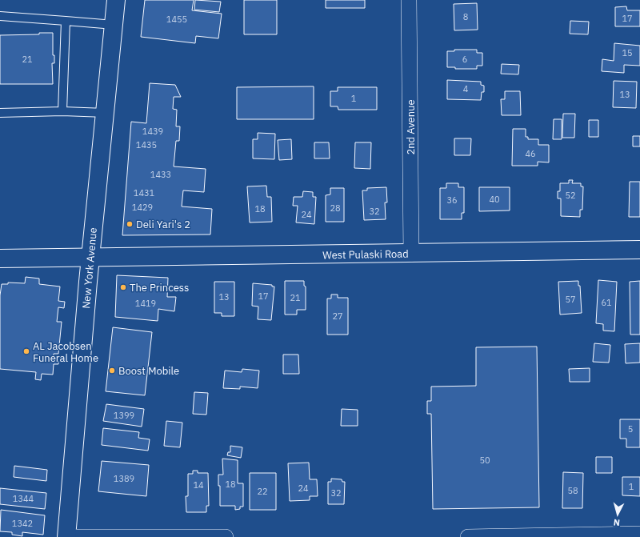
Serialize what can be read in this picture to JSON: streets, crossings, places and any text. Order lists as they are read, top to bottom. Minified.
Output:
{"streets":{"main road":["West Pulaski Road","New York Avenue"],"street":["2nd Avenue"]},"crossings":[["2nd Avenue","West Pulaski Road"],["West Pulaski Road","New York Avenue"]],"places":["Deli Yari's 2","The Princess","AL Jacobsen Funeral Home","Boost Mobile"],"house_numbers":["8","17","1455","15","21","6","4","13","1","1439","1435","46","1433","1431","52","40","36","1429","28","18","32","24","17","13","21","57","61","1419","27","1399","5","50","1389","18","14","1","24","58","22","32","1344","1342"],"north":"bottom"}
